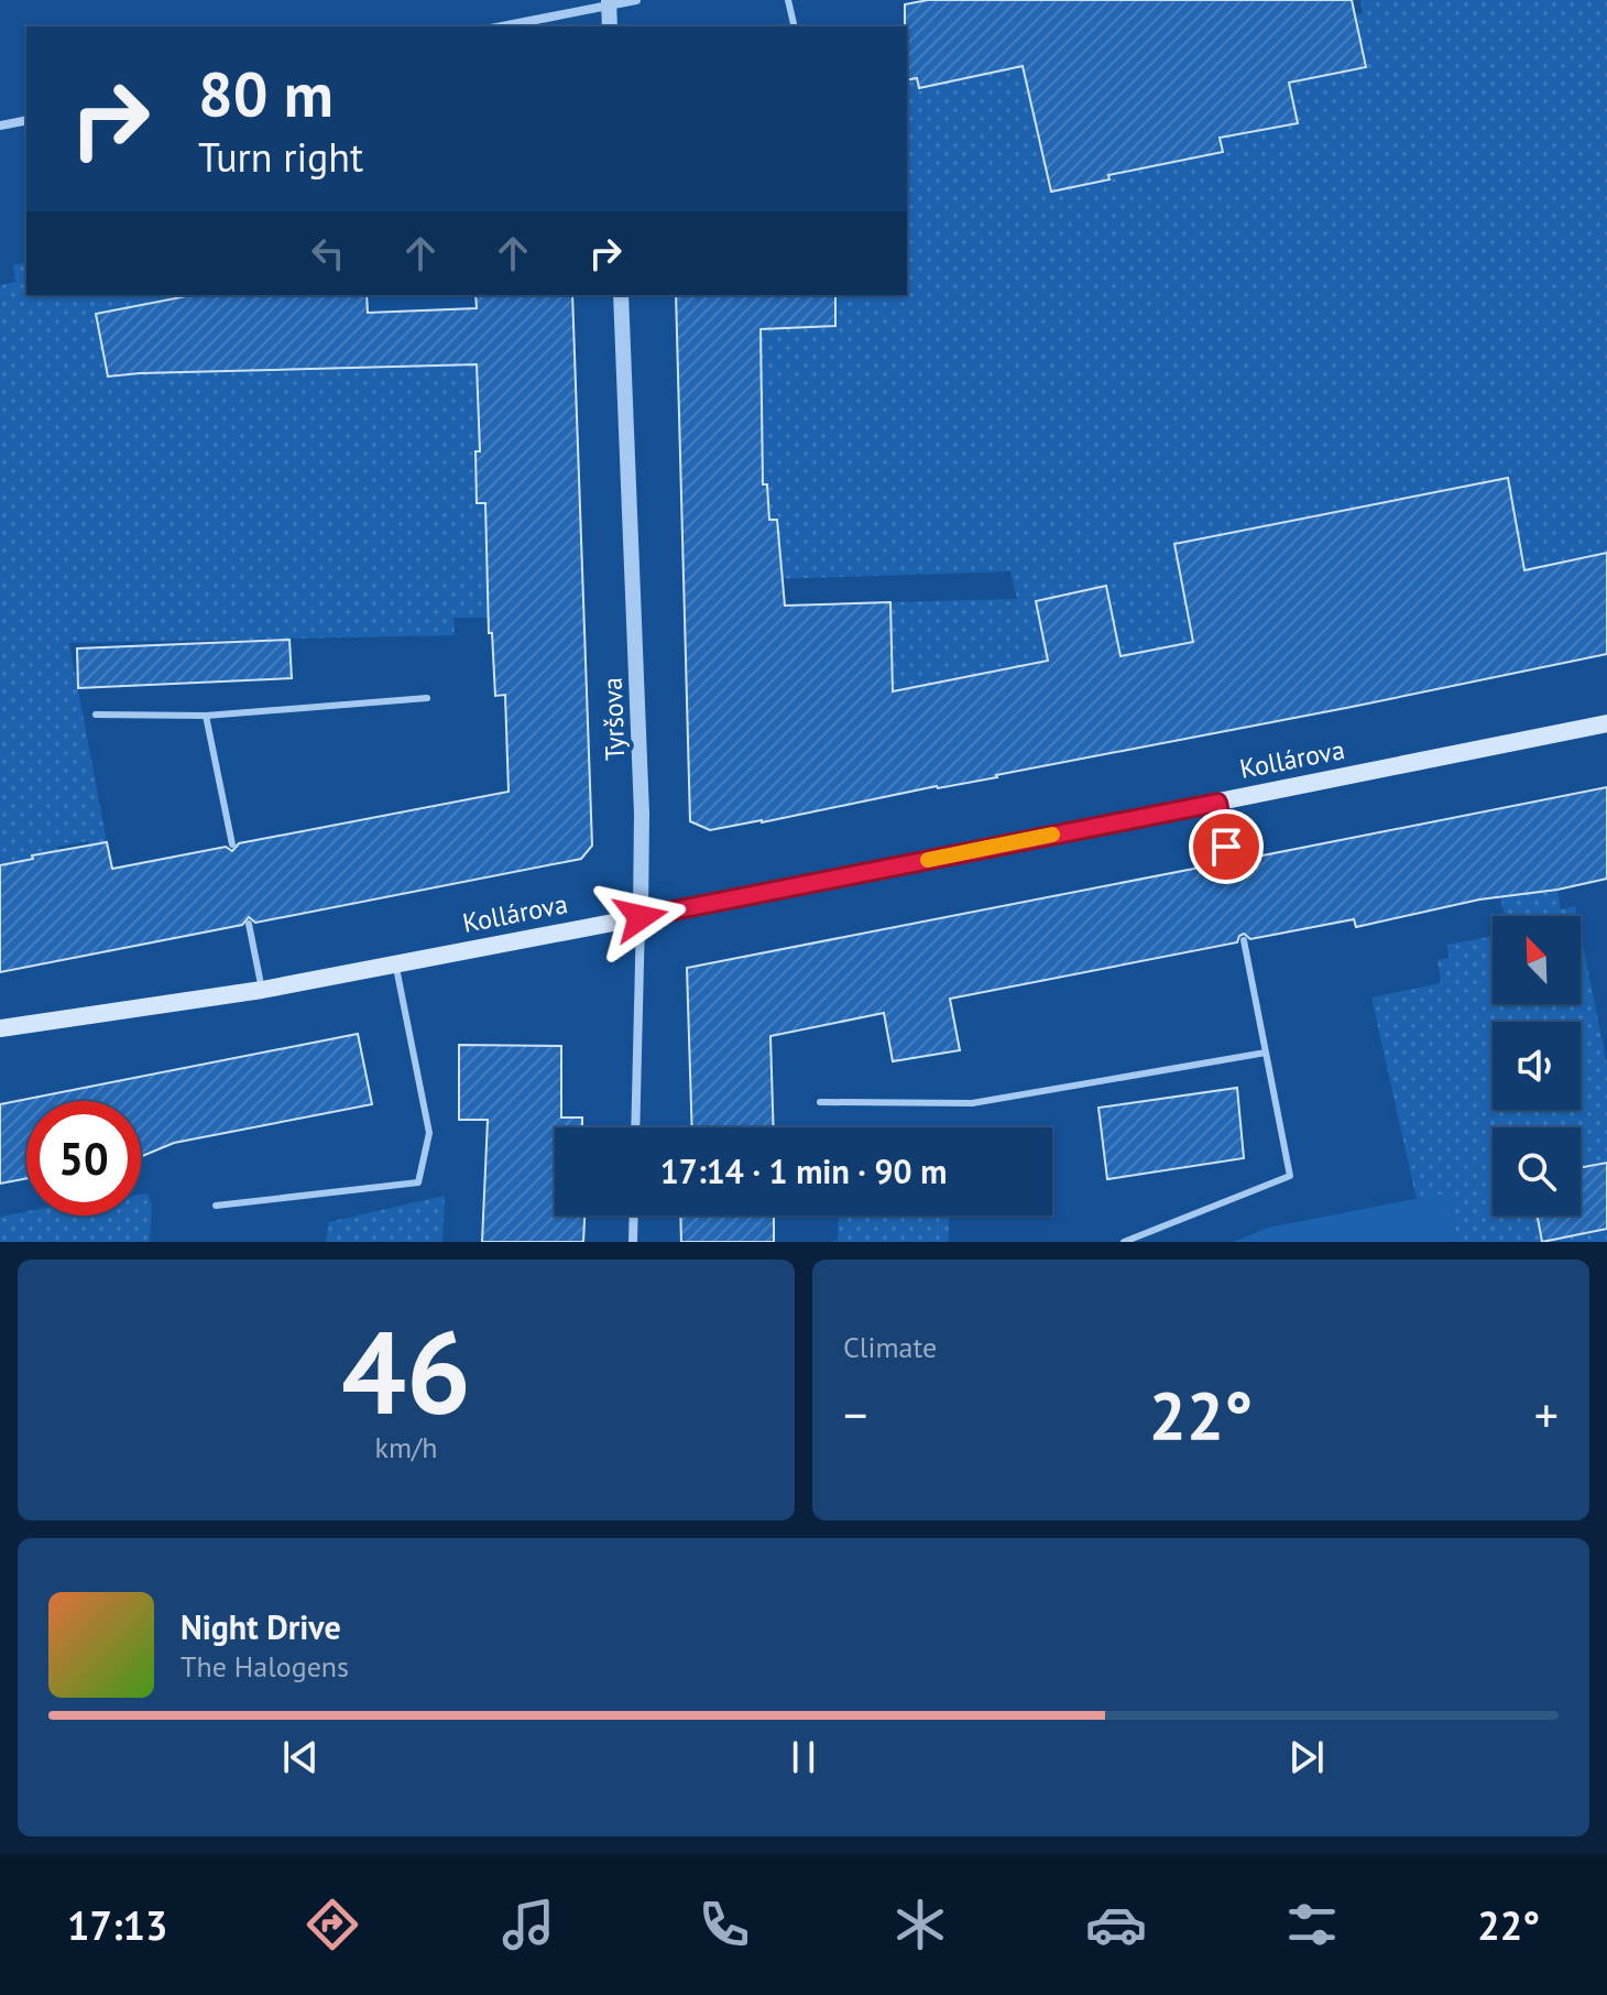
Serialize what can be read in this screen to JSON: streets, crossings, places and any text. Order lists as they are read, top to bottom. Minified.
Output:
{"streets":{"main road":["Kollárova"],"street":["Tyršova"]},"crossings":[["Tyršova","Kollárova"]],"north":"top left","page":{"turn":["80 m","Turn right"],"limit":"50","trip":"17:14 · 1 min · 90 m","tile":[["46","km/h"],"Climate"],"heat":["−","22°","+"],"song":["Night Drive","The Halogens"],"tabs":["17:13","22°"]}}
